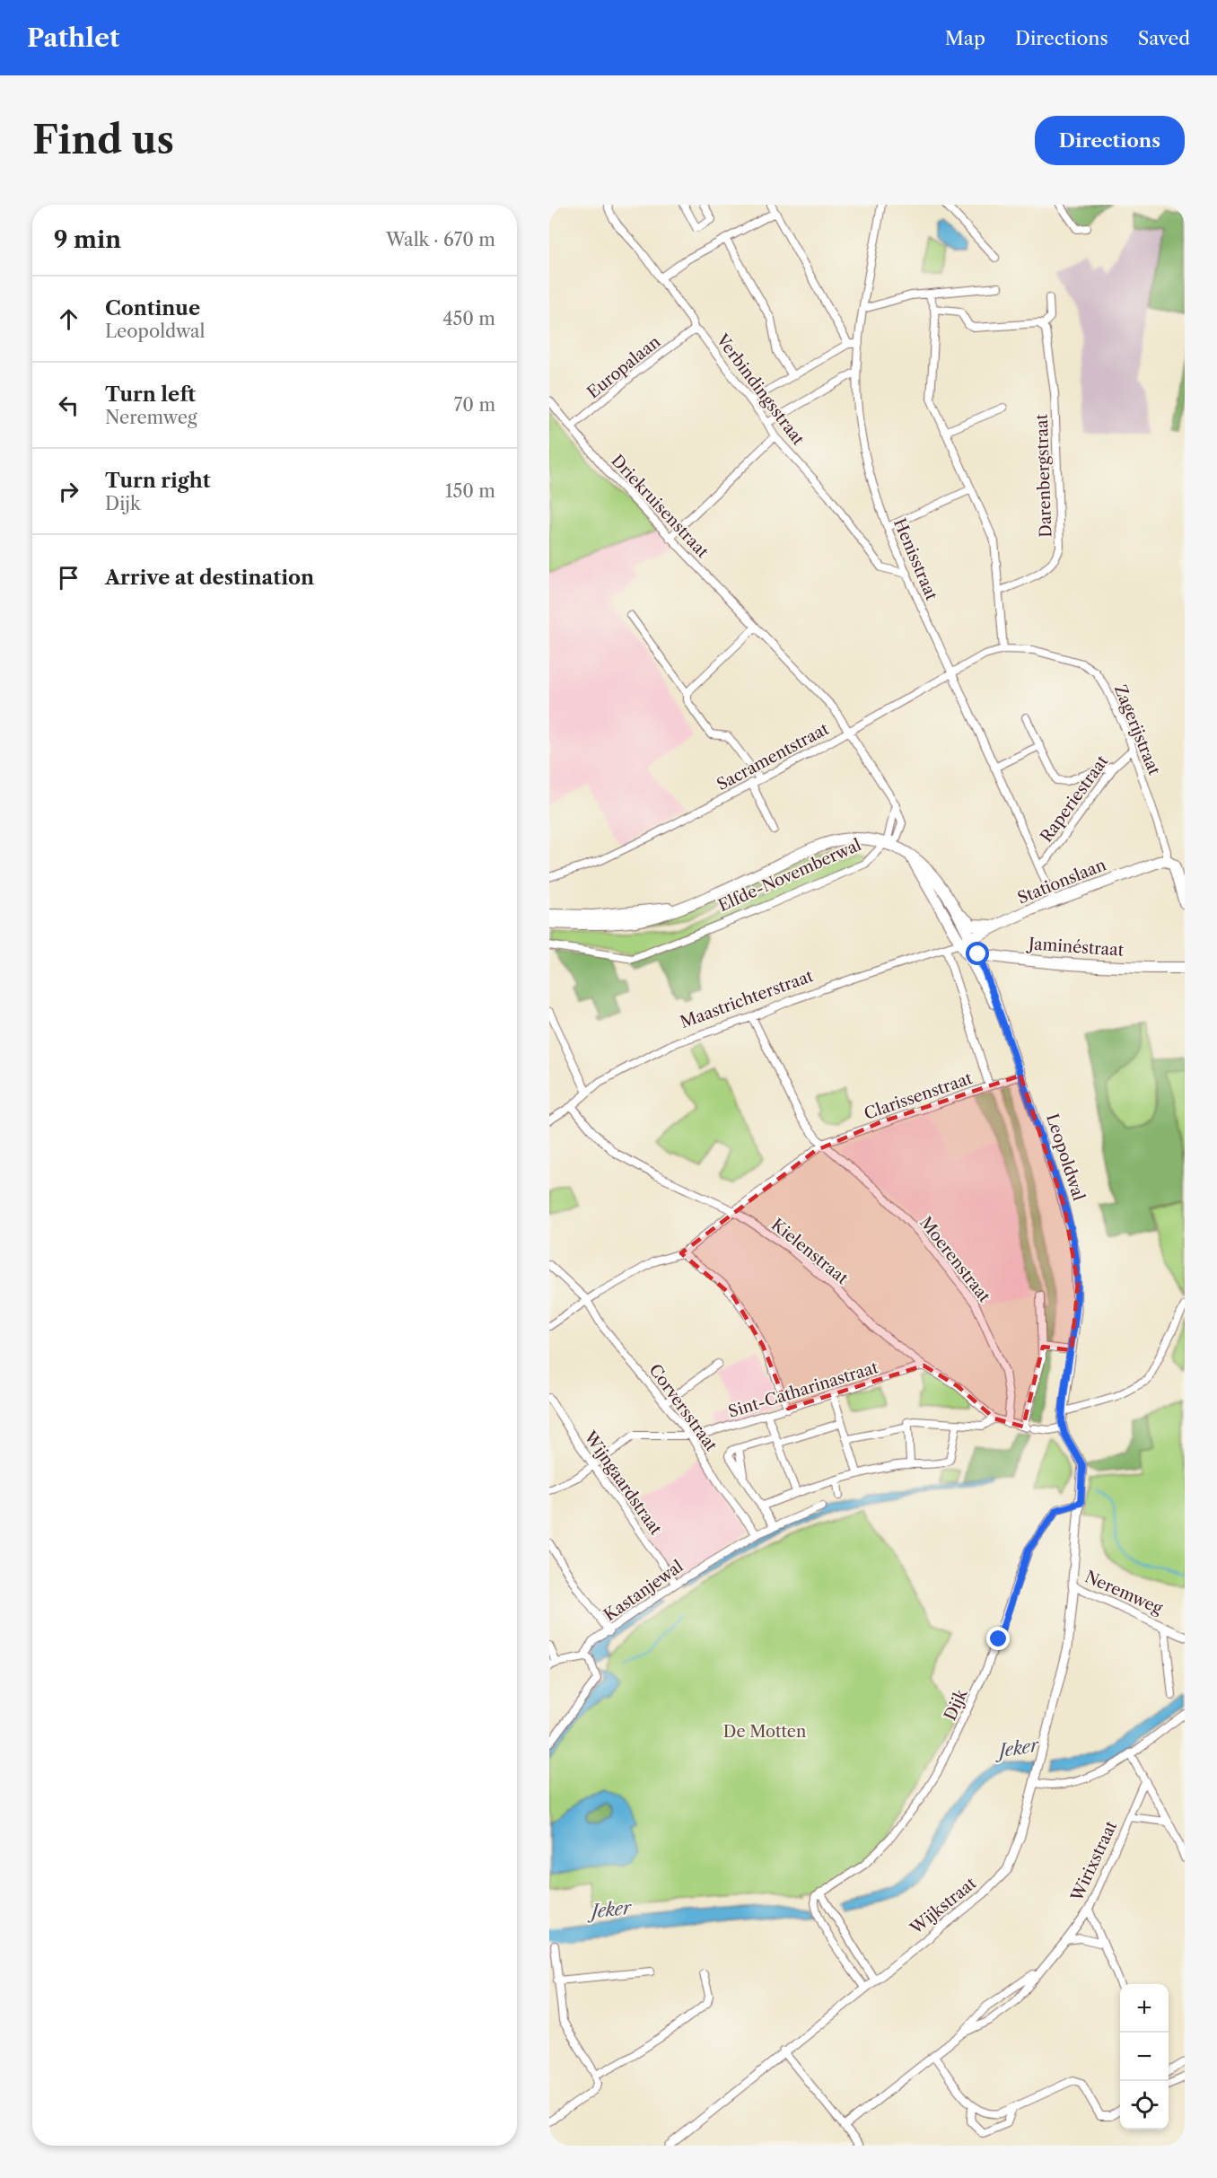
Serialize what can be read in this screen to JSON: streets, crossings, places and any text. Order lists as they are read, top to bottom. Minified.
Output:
{"streets":{"main road":["Elfde-Novemberwal","Stationslaan","Jaminéstraat","Leopoldwal"],"street":["Europalaan","Verbindingsstraat","Darenbergstraat","Driekruisenstraat","Henisstraat","Zagerijstraat","Sacramentstraat","Raperiestraat","Maastrichterstraat","Clarissenstraat","Kielenstraat","Moerenstraat","Sint-Catharinastraat","Corversstraat","Wijngaardstraat","Kastanjewal","Neremweg","Dijk","Wirixstraat","Wijkstraat"]},"crossings":[["Europalaan","Verbindingsstraat"],["Europalaan","Driekruisenstraat"],["Verbindingsstraat","Henisstraat"],["Driekruisenstraat","Sacramentstraat"],["Driekruisenstraat","Elfde-Novemberwal"],["Henisstraat","Sacramentstraat"],["Henisstraat","Raperiestraat"],["Henisstraat","Stationslaan"],["Zagerijstraat","Sacramentstraat"],["Zagerijstraat","Raperiestraat"],["Zagerijstraat","Stationslaan"],["Stationslaan","Maastrichterstraat"],["Stationslaan","Leopoldwal"],["Jaminéstraat","Leopoldwal"],["Maastrichterstraat","Leopoldwal"],["Maastrichterstraat","Kielenstraat"],["Maastrichterstraat","Moerenstraat"],["Clarissenstraat","Leopoldwal"],["Clarissenstraat","Kielenstraat"],["Clarissenstraat","Moerenstraat"],["Leopoldwal","Kielenstraat"],["Leopoldwal","Neremweg"],["Kielenstraat","Moerenstraat"],["Kielenstraat","Sint-Catharinastraat"],["Kielenstraat","Neremweg"],["Sint-Catharinastraat","Corversstraat"],["Sint-Catharinastraat","Wijngaardstraat"],["Corversstraat","Kastanjewal"],["Wijngaardstraat","Kastanjewal"],["Neremweg","Dijk"],["Neremweg","Wijkstraat"]],"water":["Jeker"],"parks":["De Motten"],"page":{"header":"Pathlet","nav":["Map","Directions","Saved"],"buttons":"Directions","title":"Find us","heading":["9 min","Walk · 670 m"],"list":[["Continue","Leopoldwal","450 m"],["Turn left","Neremweg","70 m"],["Turn right","Dijk","150 m"],"Arrive at destination"],"map_buttons":["+","−"]}}
